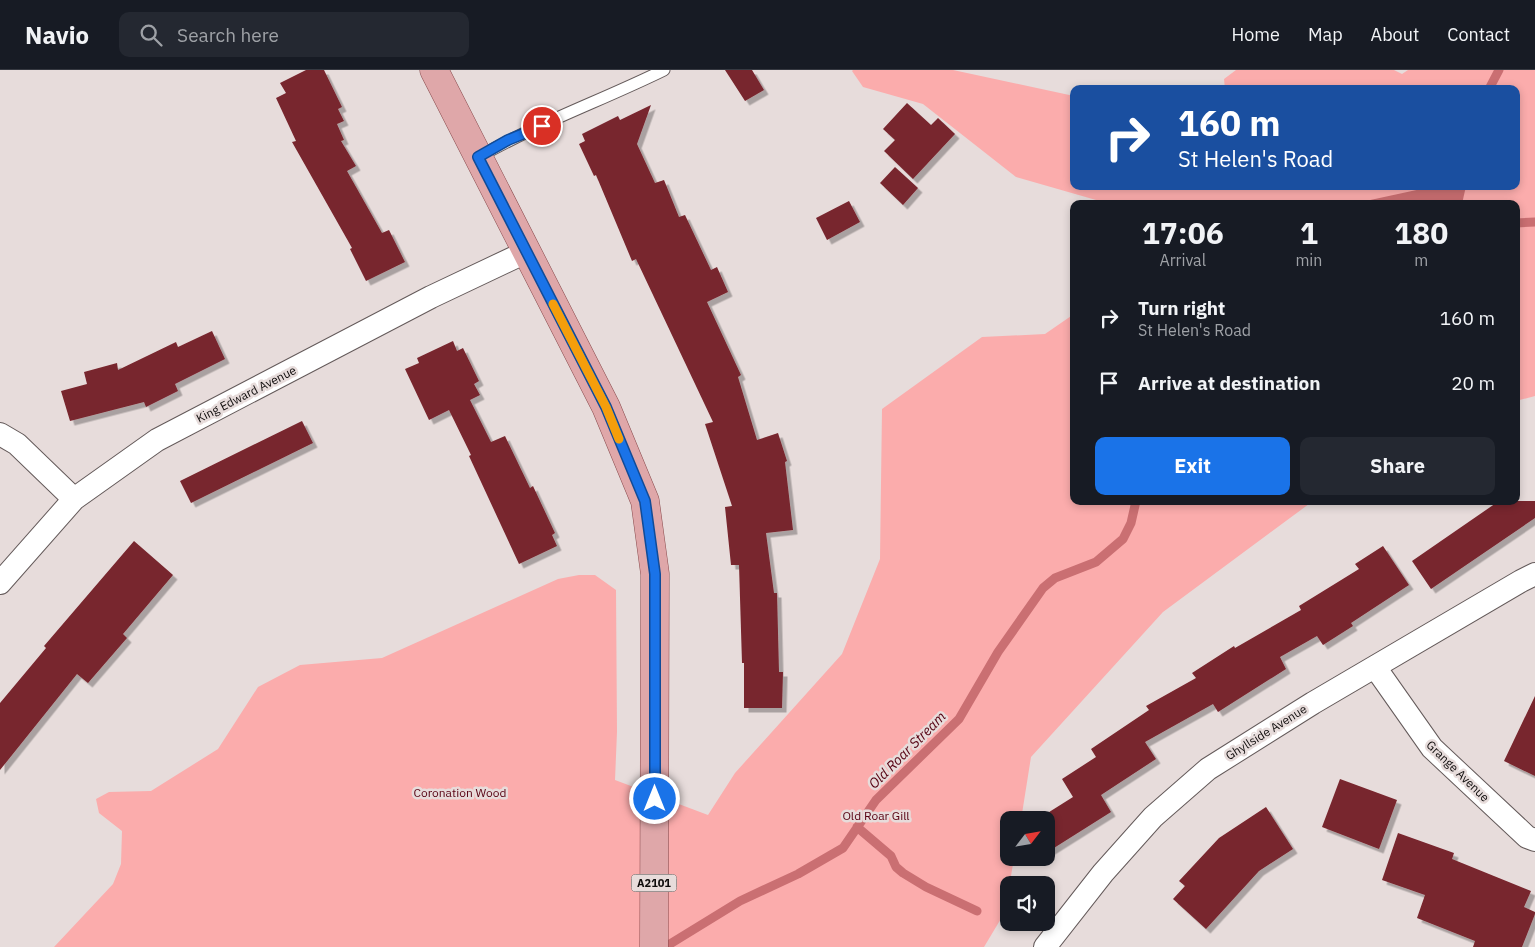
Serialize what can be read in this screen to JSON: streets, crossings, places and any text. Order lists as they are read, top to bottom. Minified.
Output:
{"streets":{"main road":["A2101"],"street":["King Edward Avenue","Ghyllside Avenue","Grange Avenue"]},"crossings":[["King Edward Avenue","A2101"],["Ghyllside Avenue","Grange Avenue"]],"water":["Old Roar Stream"],"parks":["Coronation Wood","Old Roar Gill"],"north":"top right","page":{"header":"Navio","search":"Search here","nav":["Home","Map","About","Contact"],"turn":["160 m","St Helen's Road"],"eta":["17:06","Arrival","1","min","180","m"],"list":[{"name":"Turn right","note":"St Helen's Road","value":"160 m"},{"name":"Arrive at destination","value":"20 m"}],"buttons":["Exit","Share"]}}
